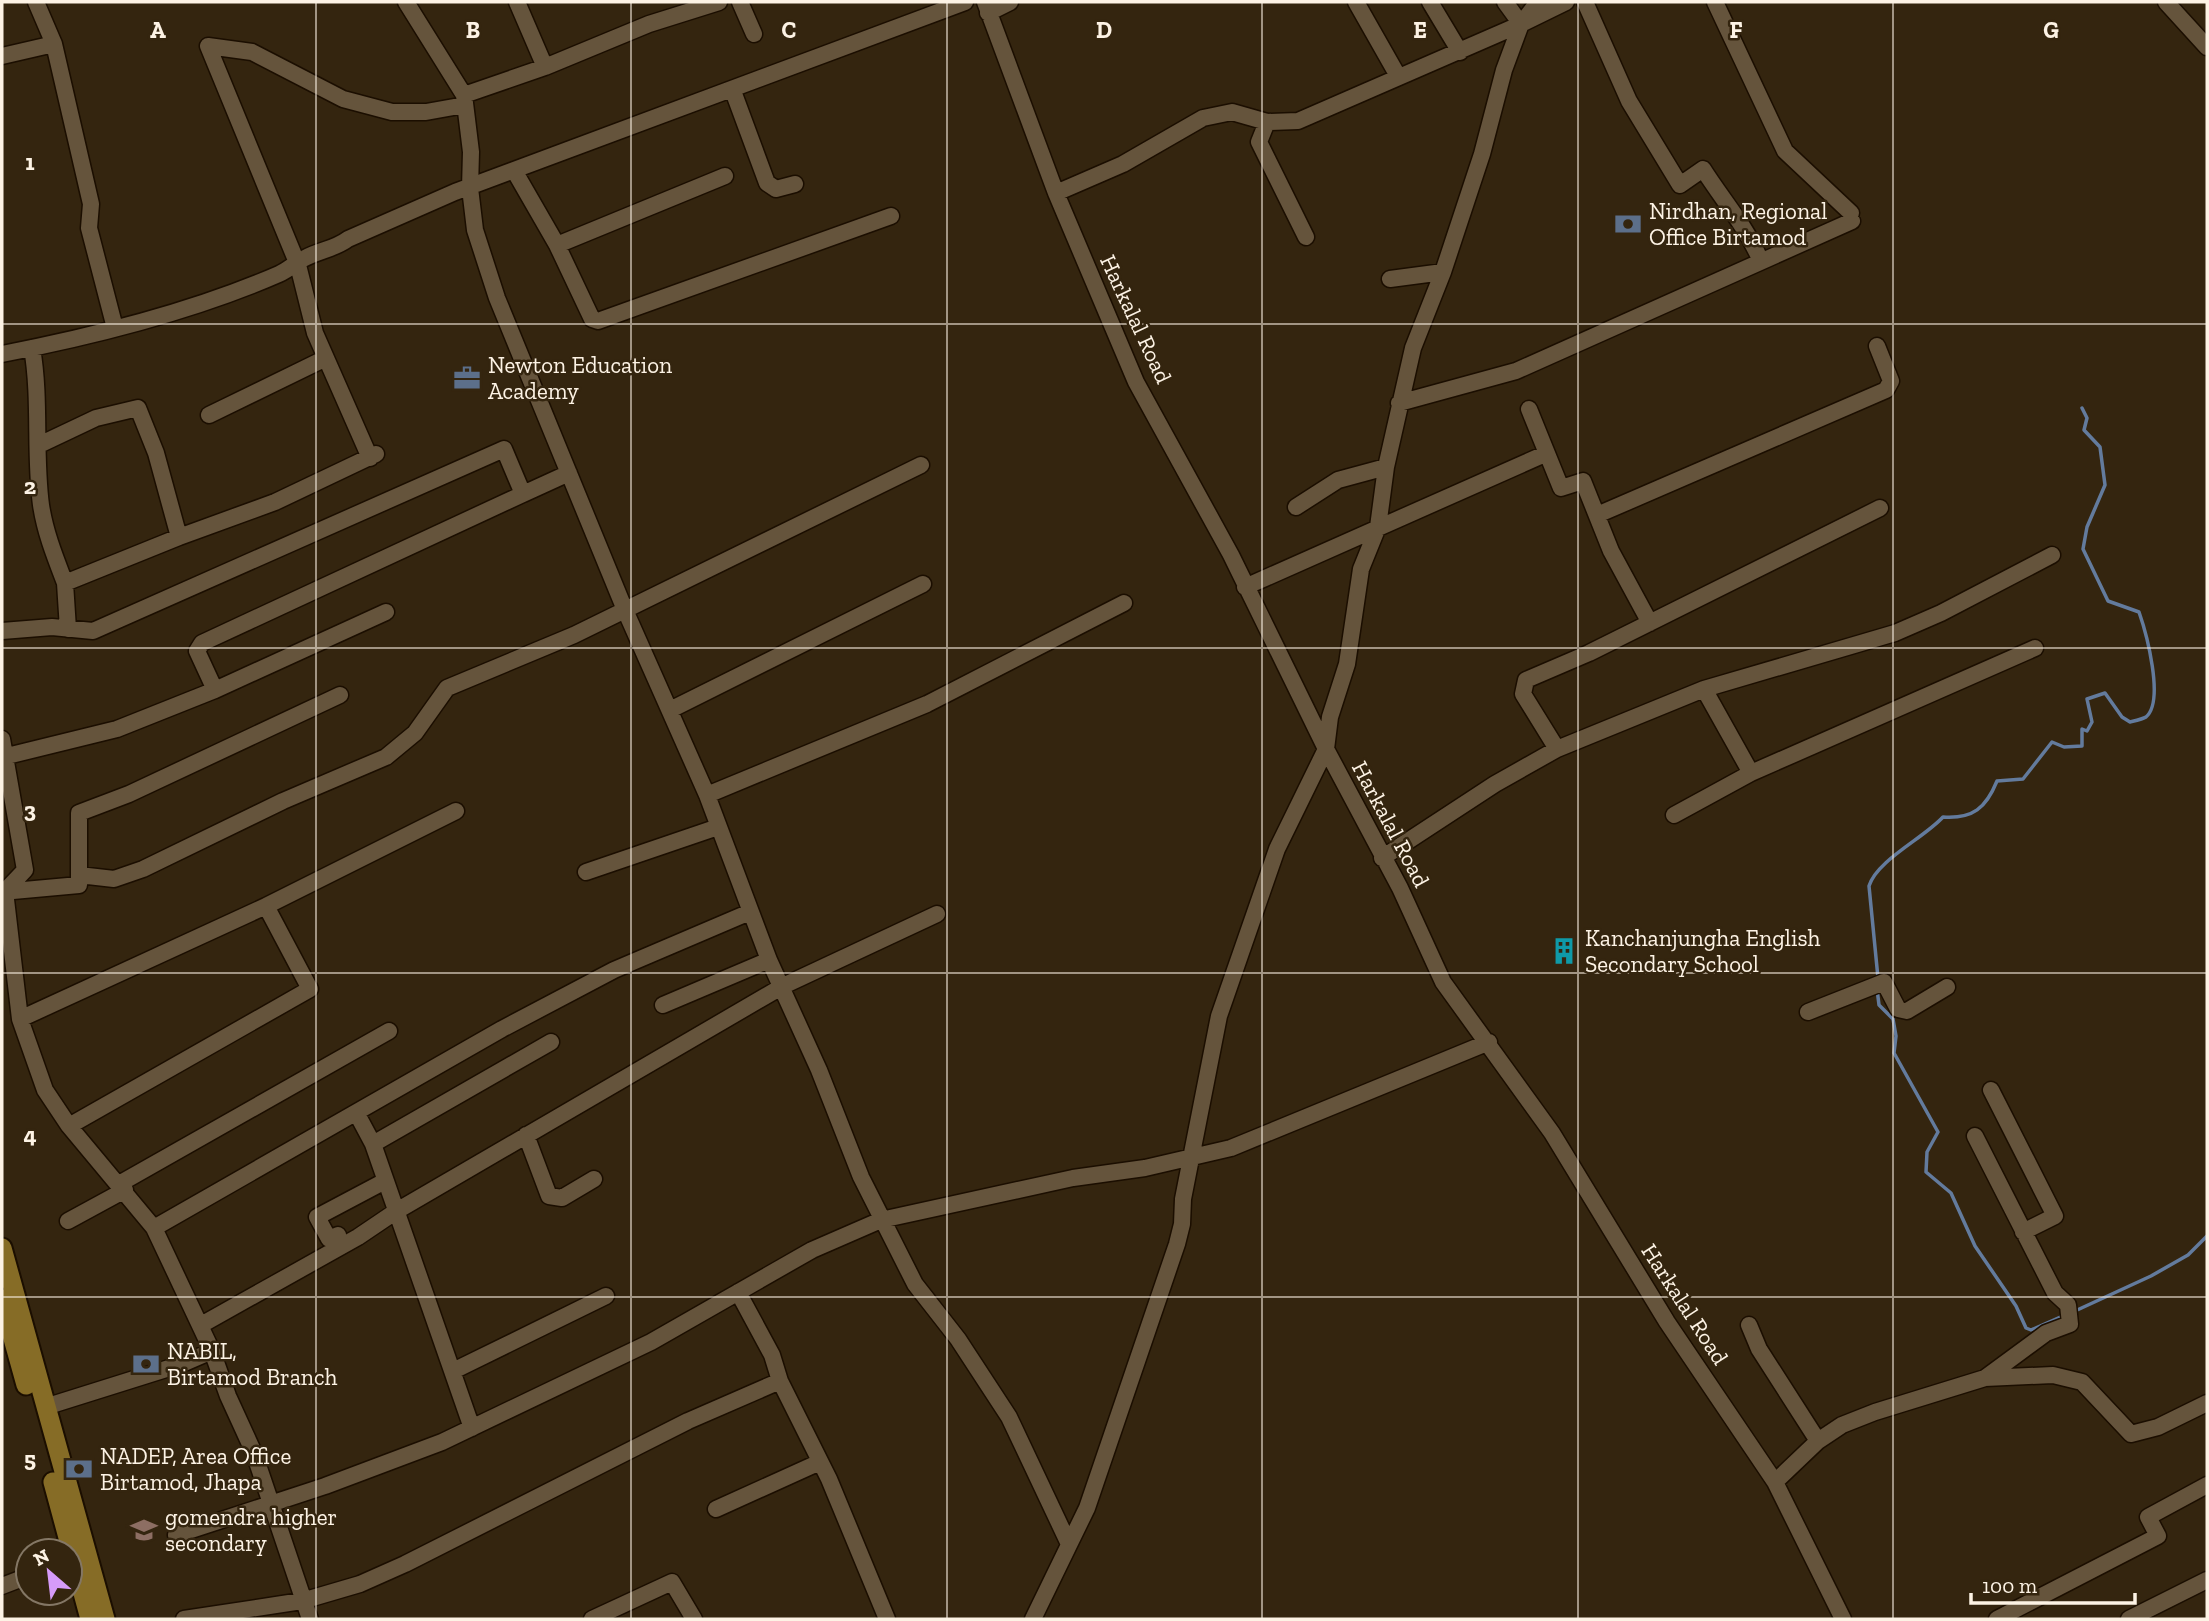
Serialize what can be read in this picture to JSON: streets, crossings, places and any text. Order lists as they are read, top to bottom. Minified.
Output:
{"streets":{"street":["Harkalal Road"]},"places":{"bank":["Nirdhan, Regional Office Birtamod","NABIL, Birtamod Branch","NADEP, Area Office Birtamod, Jhapa"],"office":["Newton Education Academy"],"building":["Kanchanjungha English Secondary School"],"school or university":["gomendra higher secondary"]},"scale_bar":"100 m","north":"top left","grid":{"columns":["A","B","C","D","E","F","G"],"rows":["1","2","3","4","5"]}}
